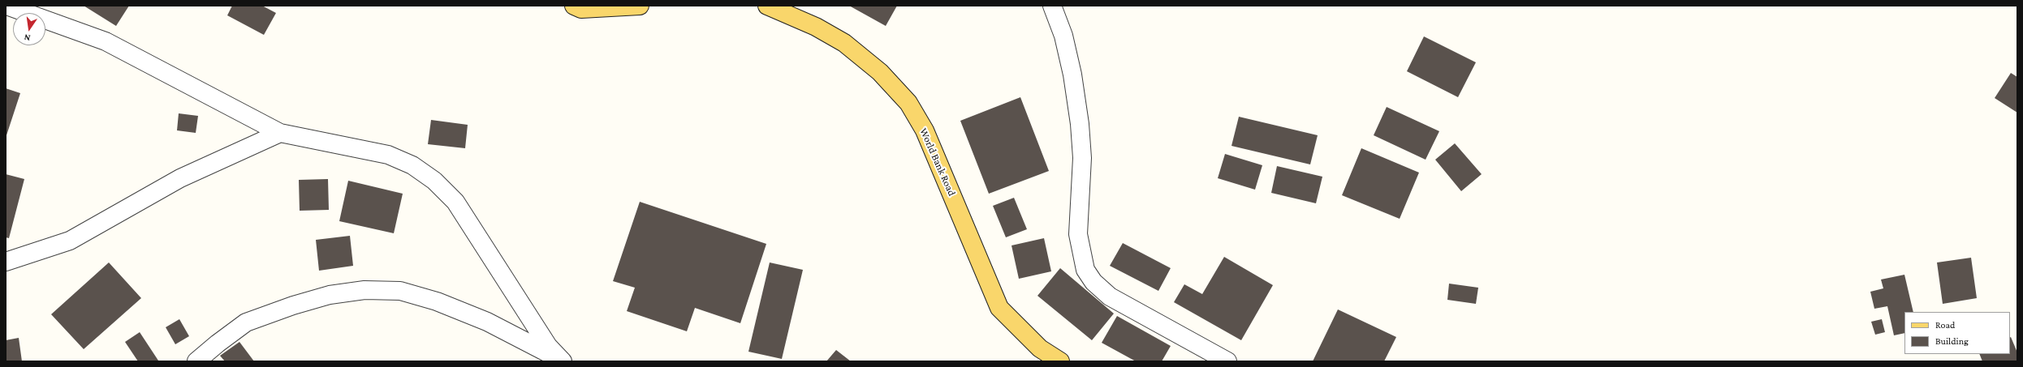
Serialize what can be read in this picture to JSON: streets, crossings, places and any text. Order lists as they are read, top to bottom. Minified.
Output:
{"streets":{"main road":["World Bank Road"]},"legend":["Road","Building"],"north":"bottom"}
